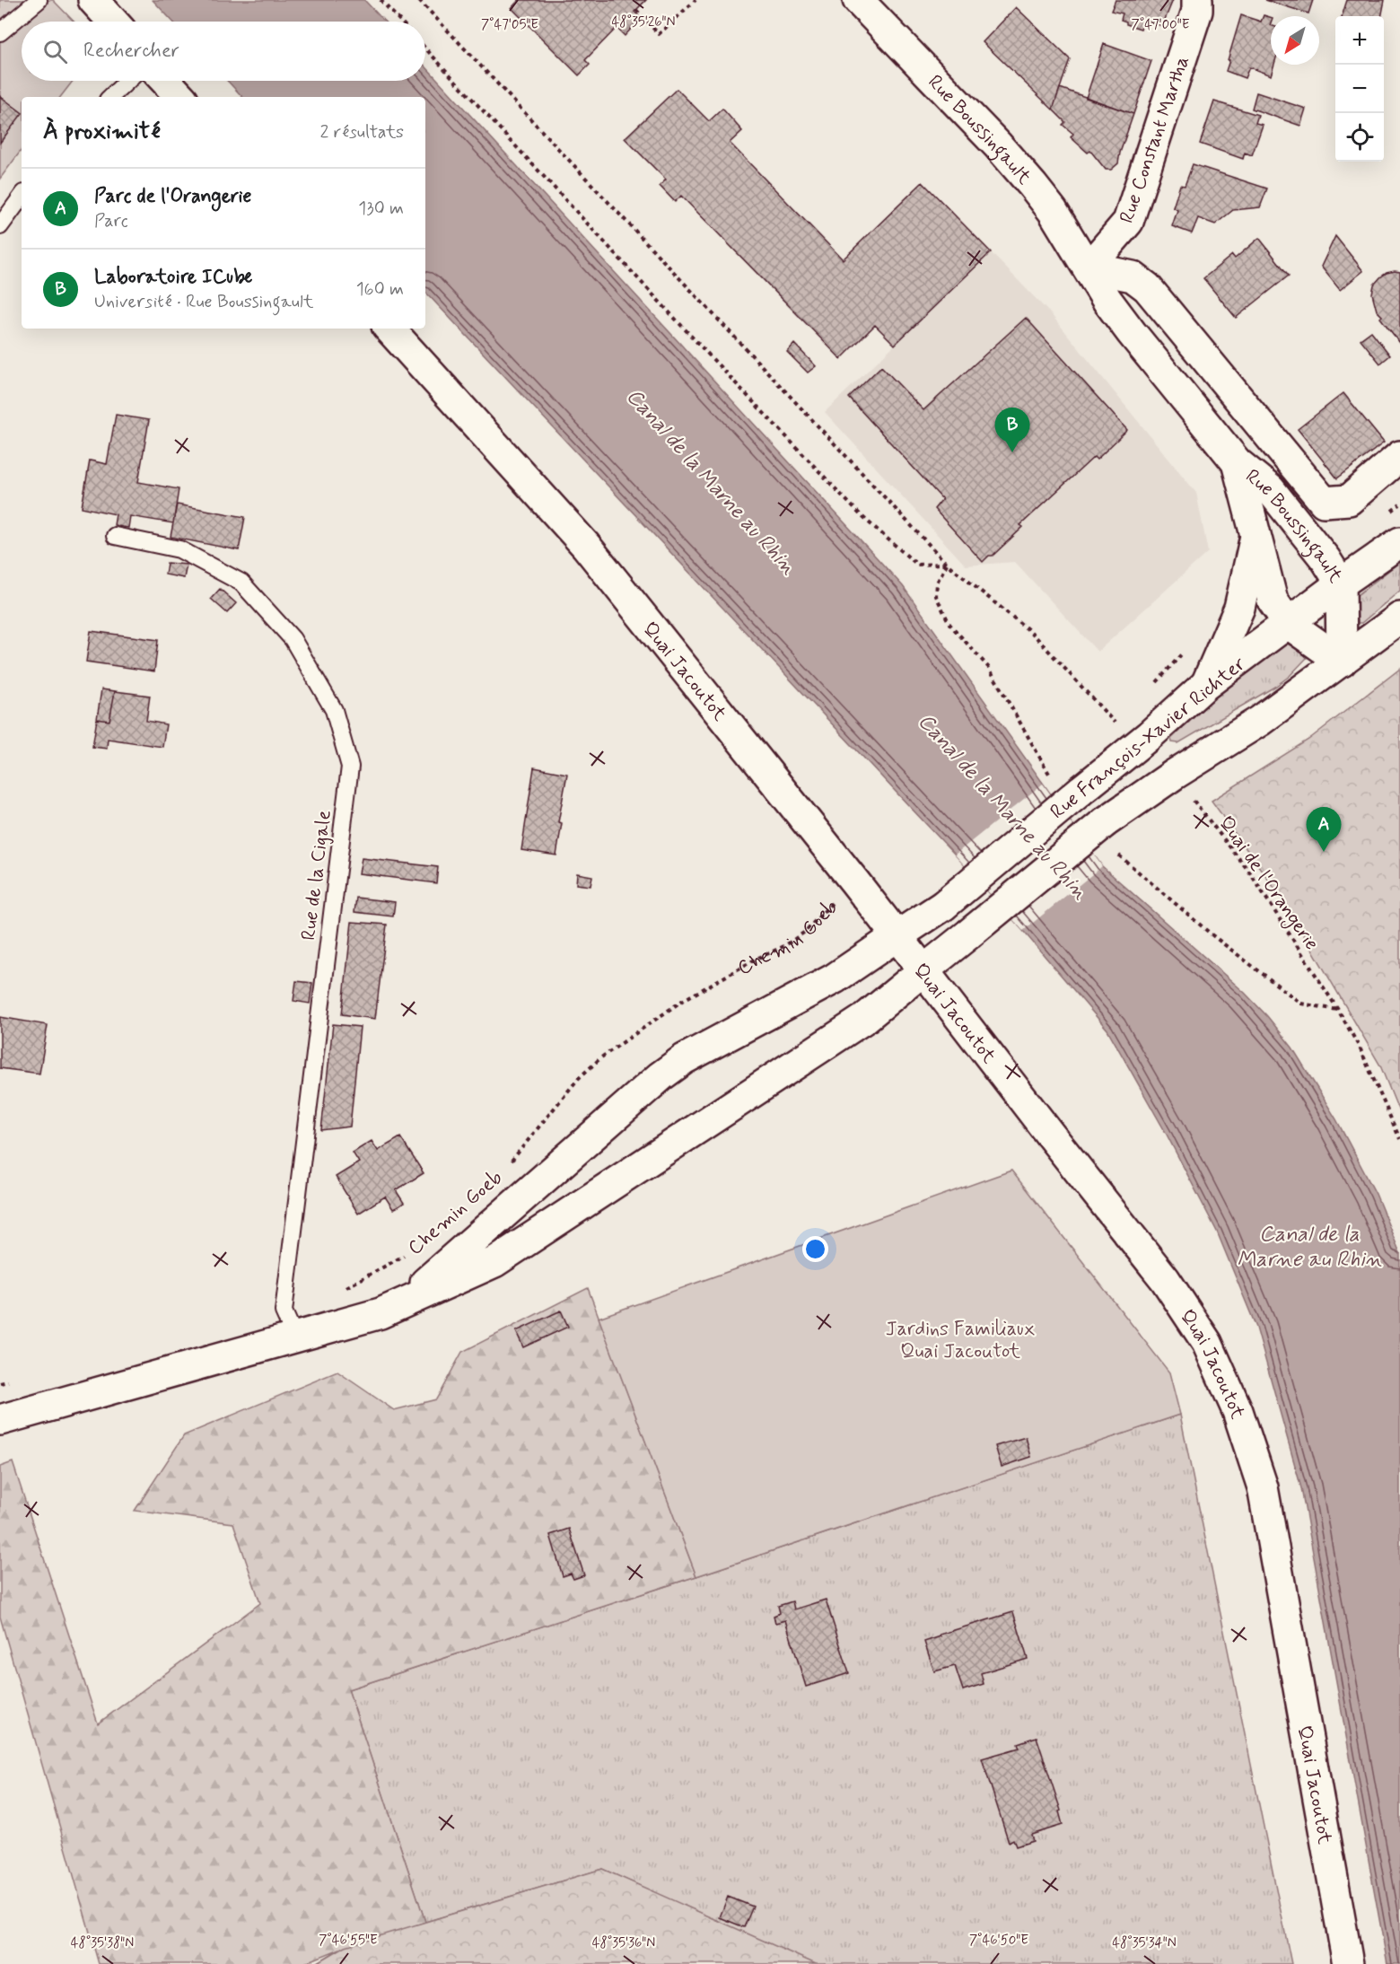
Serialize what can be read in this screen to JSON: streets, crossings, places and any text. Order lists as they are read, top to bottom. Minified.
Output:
{"streets":{"main road":["Rue Boussingault","Rue Constant Martha","Quai Jacoutot","Rue François-Xavier Richter","Chemin Goeb"],"lane":["Rue de la Cigale"],"path":["Quai de l'Orangerie"]},"crossings":[["Rue Boussingault","Rue Constant Martha"],["Rue Boussingault","Rue François-Xavier Richter"],["Quai Jacoutot","Rue François-Xavier Richter"],["Quai Jacoutot","Chemin Goeb"],["Rue François-Xavier Richter","Quai de l'Orangerie"],["Rue François-Xavier Richter","Chemin Goeb"],["Rue de la Cigale","Chemin Goeb"]],"water":["Canal de la Marne au Rhin"],"parks":["Jardins Familiaux Quai Jacoutot"],"north":"bottom left","page":{"map_buttons":["+","−"],"search":"Rechercher","heading":["À proximité","2 résultats"],"list":[{"mark":"A","name":"Parc de l'Orangerie","note":"Parc","value":"130 m"},{"mark":"B","name":"Laboratoire ICube","note":"Université · Rue Boussingault","value":"160 m"}],"pins":["B","A"]},"coordinates":["48°35'26\"N","7°47'05\"E","7°47'00\"E","7°46'55\"E","7°46'50\"E","48°35'38\"N","48°35'36\"N","48°35'34\"N"]}
